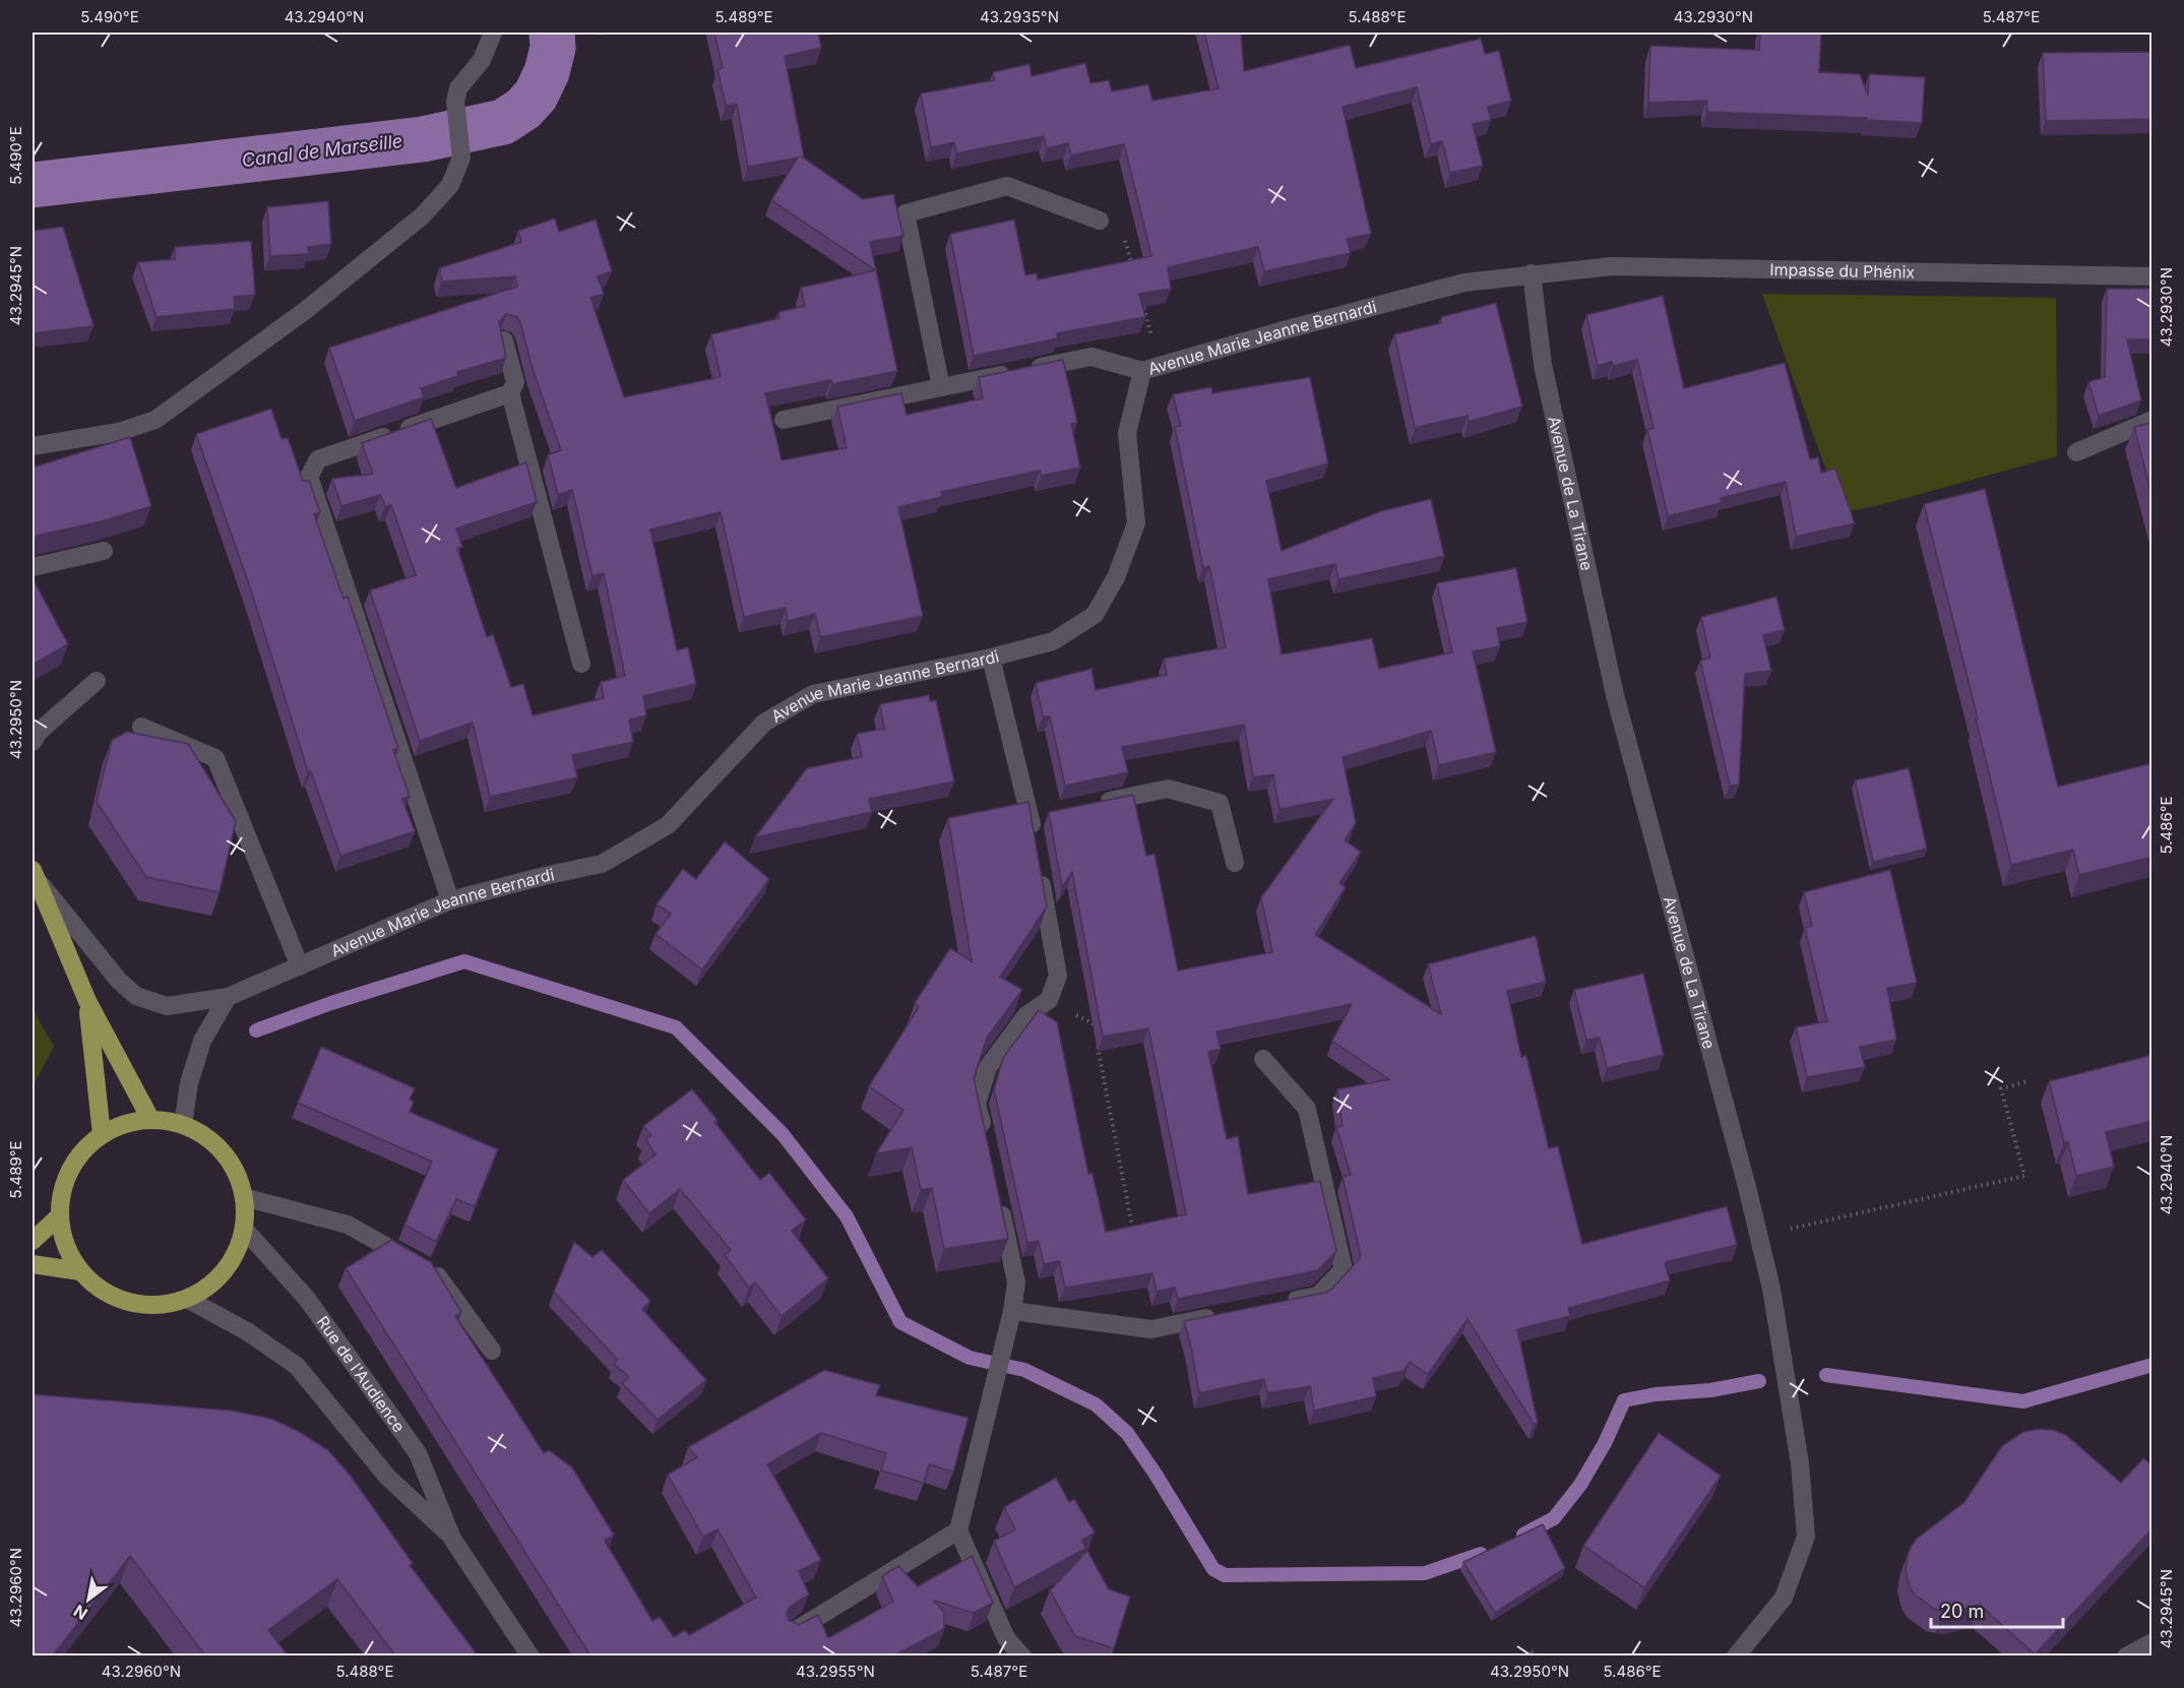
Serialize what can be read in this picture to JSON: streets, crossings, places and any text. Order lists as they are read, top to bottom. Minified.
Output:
{"streets":{"street":["Impasse du Phénix","Avenue Marie Jeanne Bernardi","Avenue de La Tirane","Rue de l'Audience"]},"crossings":[["Impasse du Phénix","Avenue Marie Jeanne Bernardi"],["Impasse du Phénix","Avenue de La Tirane"],["Avenue Marie Jeanne Bernardi","Avenue de La Tirane"]],"water":["Canal de Marseille"],"scale_bar":"20 m","north":"bottom left","coordinates":["5.490°E","43.2940°N","5.489°E","43.2935°N","5.488°E","43.2930°N","5.487°E","43.2945°N","43.2950°N","5.486°E","43.2960°N","43.2955°N"]}
